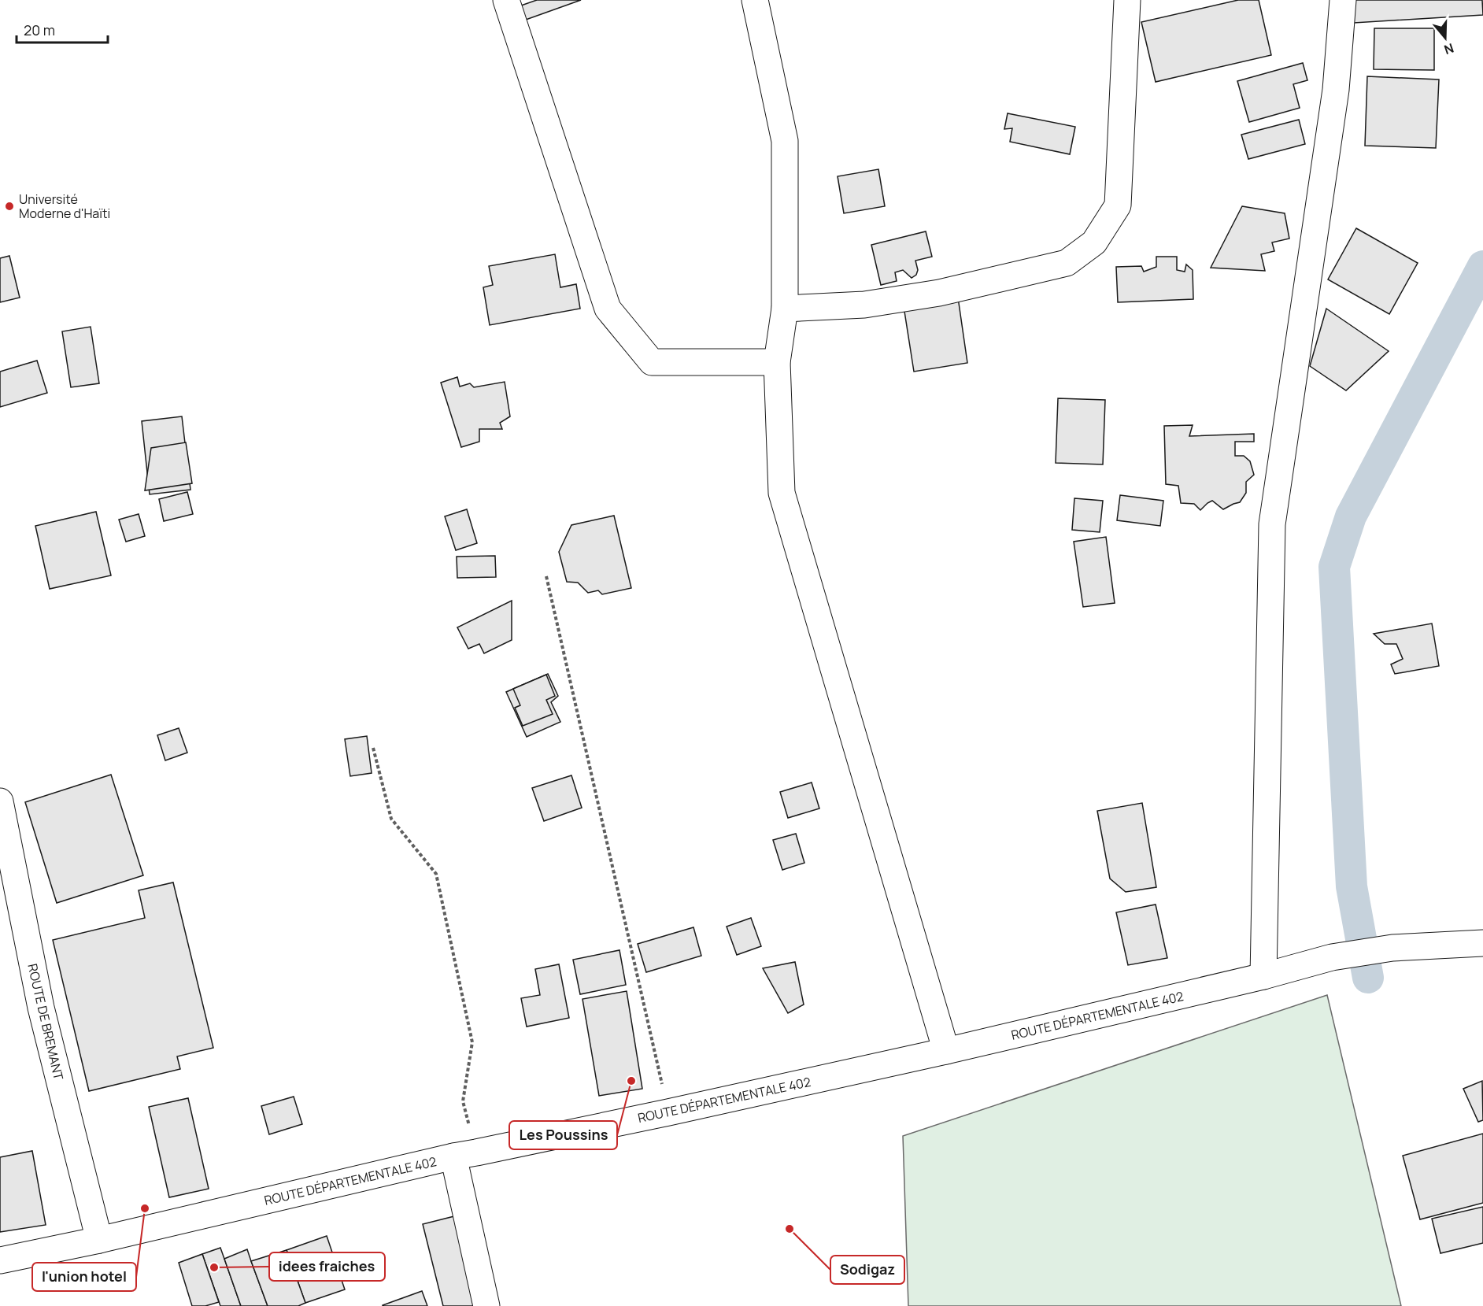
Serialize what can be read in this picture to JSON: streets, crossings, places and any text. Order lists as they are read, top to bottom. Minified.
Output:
{"streets":{"street":["ROUTE DÉPARTEMENTALE 402","ROUTE DE BREMANT"]},"crossings":[["ROUTE DÉPARTEMENTALE 402","ROUTE DE BREMANT"]],"places":["Université Moderne d'Haïti","Les Poussins","l'union hotel","Sodigaz","idees fraiches"],"scale_bar":"20 m","north":"bottom"}
